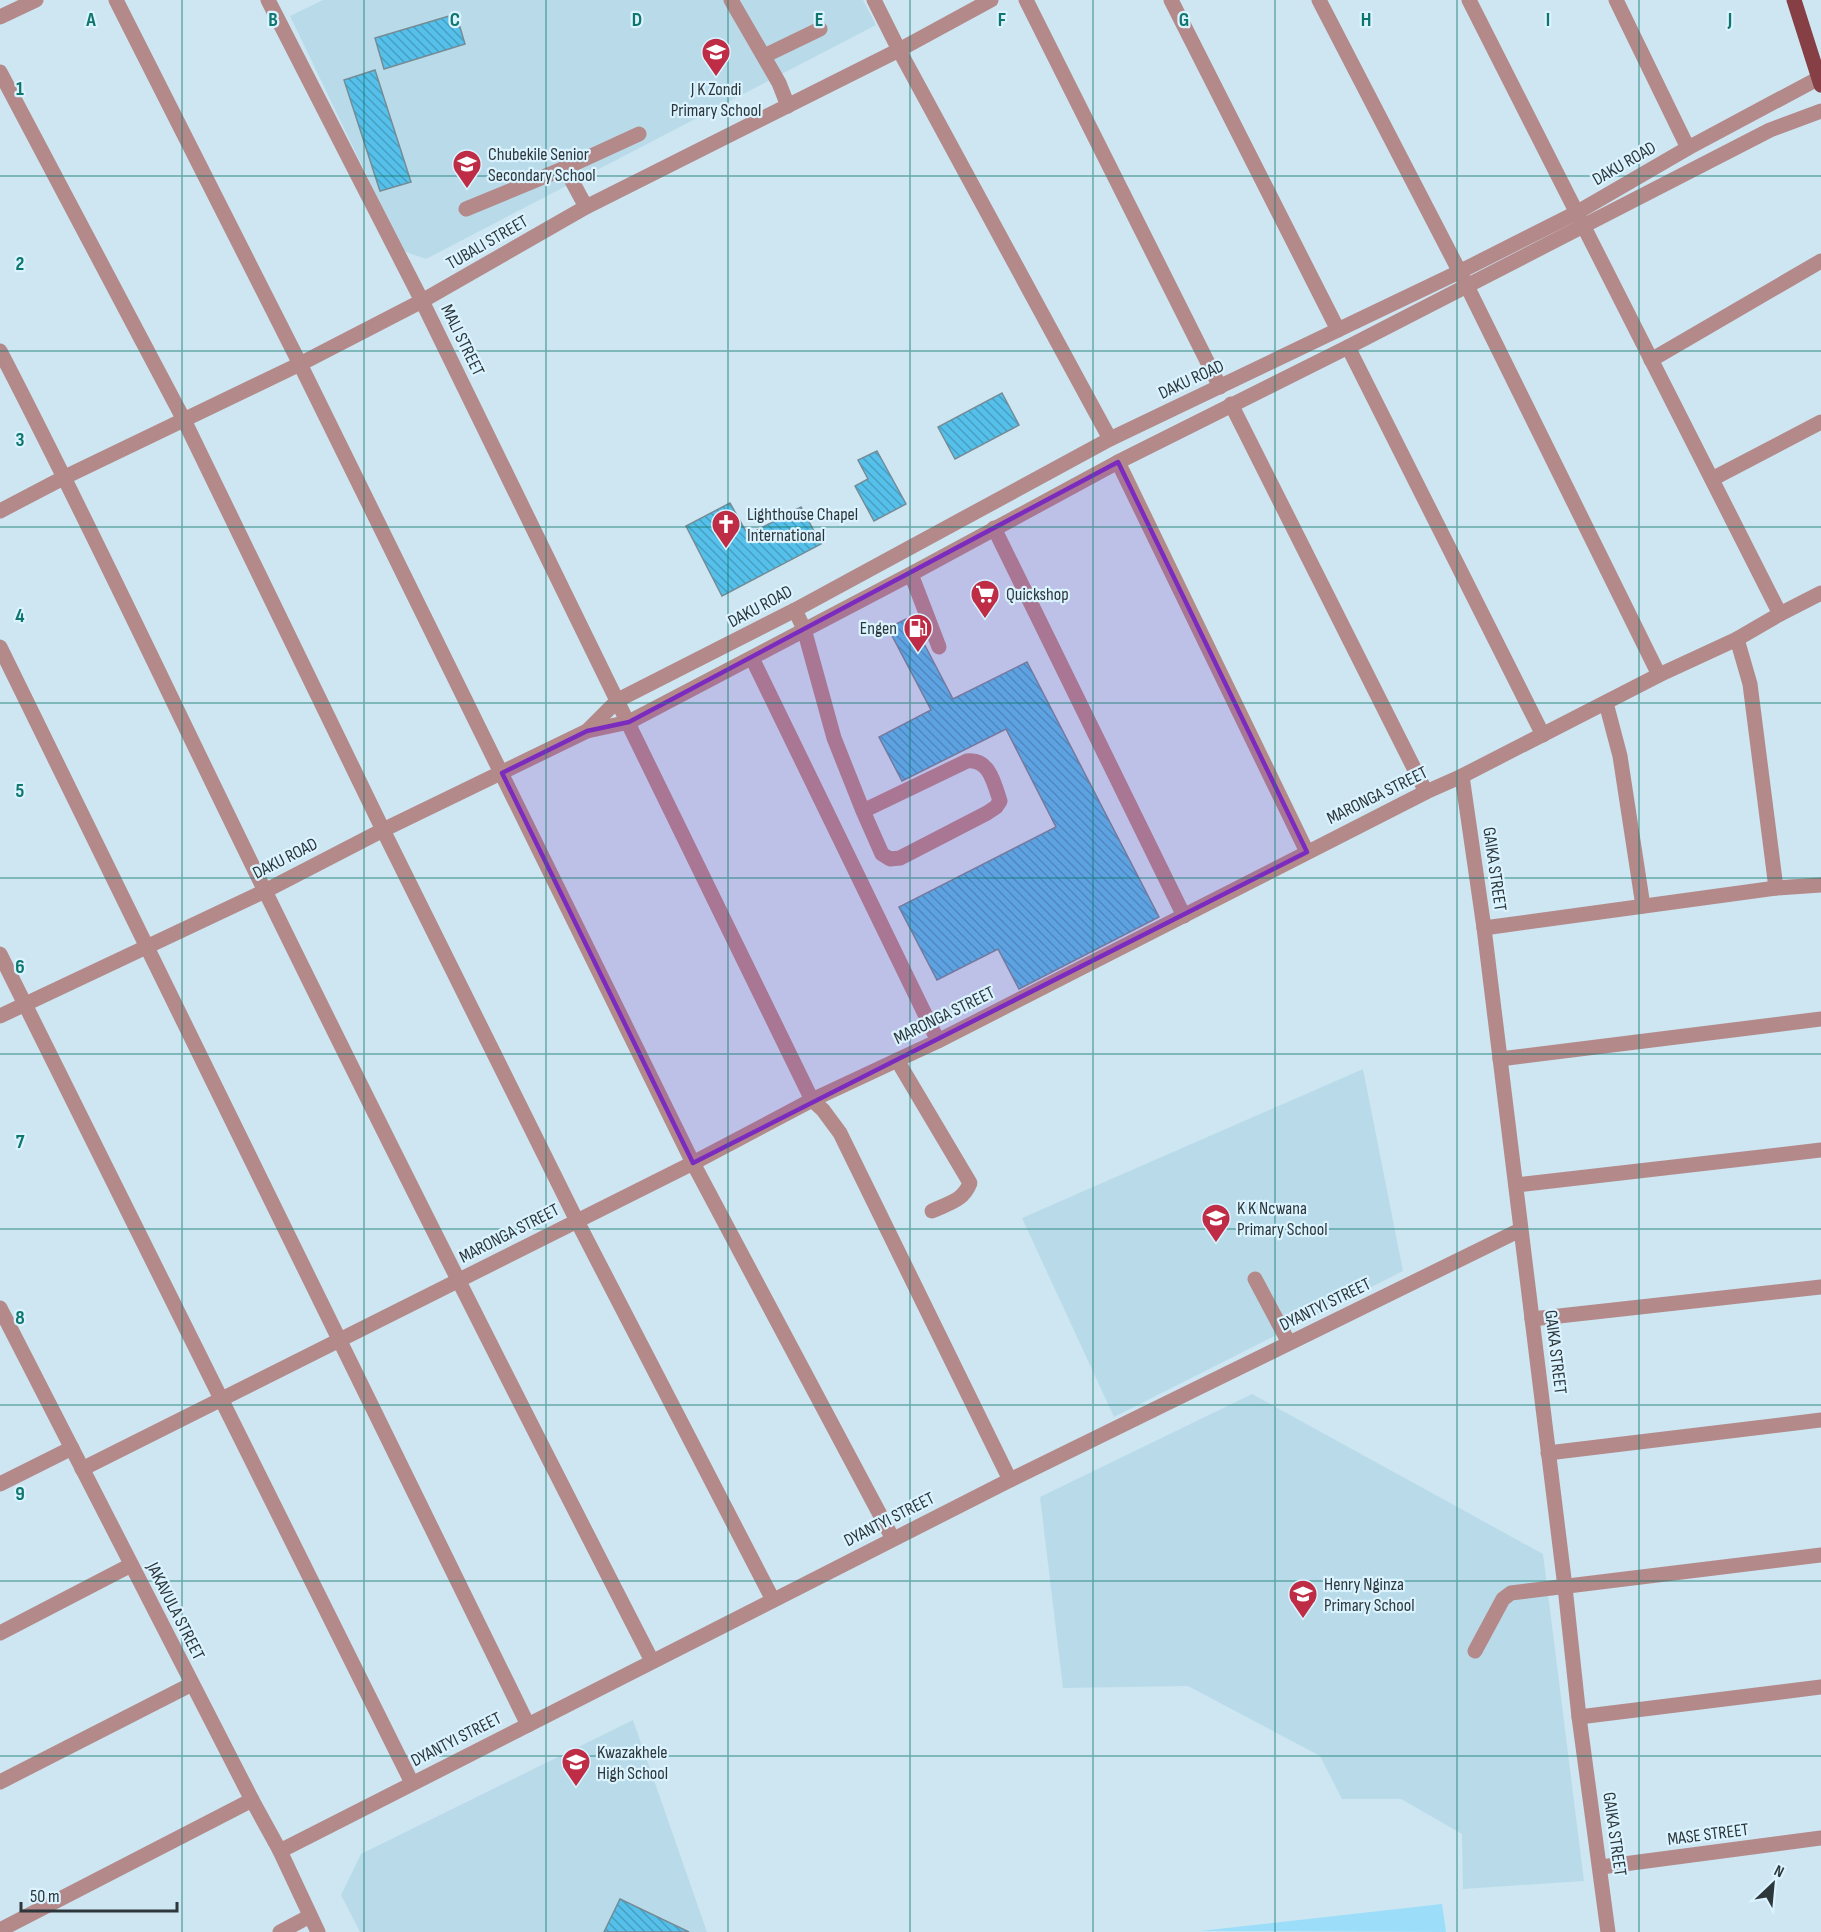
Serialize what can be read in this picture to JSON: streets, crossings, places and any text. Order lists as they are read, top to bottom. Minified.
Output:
{"streets":{"street":["DAKU ROAD","TUBALI STREET","MALI STREET","MARONGA STREET","GAIKA STREET","DYANTYI STREET","JAKAVULA STREET","MASE STREET"]},"crossings":[["DAKU ROAD","MALI STREET"],["TUBALI STREET","MALI STREET"],["MALI STREET","MARONGA STREET"],["MALI STREET","DYANTYI STREET"],["MARONGA STREET","GAIKA STREET"],["MARONGA STREET","JAKAVULA STREET"],["GAIKA STREET","DYANTYI STREET"],["GAIKA STREET","MASE STREET"],["DYANTYI STREET","JAKAVULA STREET"]],"places":{"school or university":["J K Zondi Primary School","Chubekile Senior Secondary School","K K Ncwana Primary School","Henry Nginza Primary School","Kwazakhele High School"],"church":["Lighthouse Chapel International"],"supermarket":["Quickshop"],"fuel station":["Engen"]},"scale_bar":"50 m","north":"top right","grid":{"columns":["A","B","C","D","E","F","G","H","I","J"],"rows":["1","2","3","4","5","6","7","8","9"]}}
